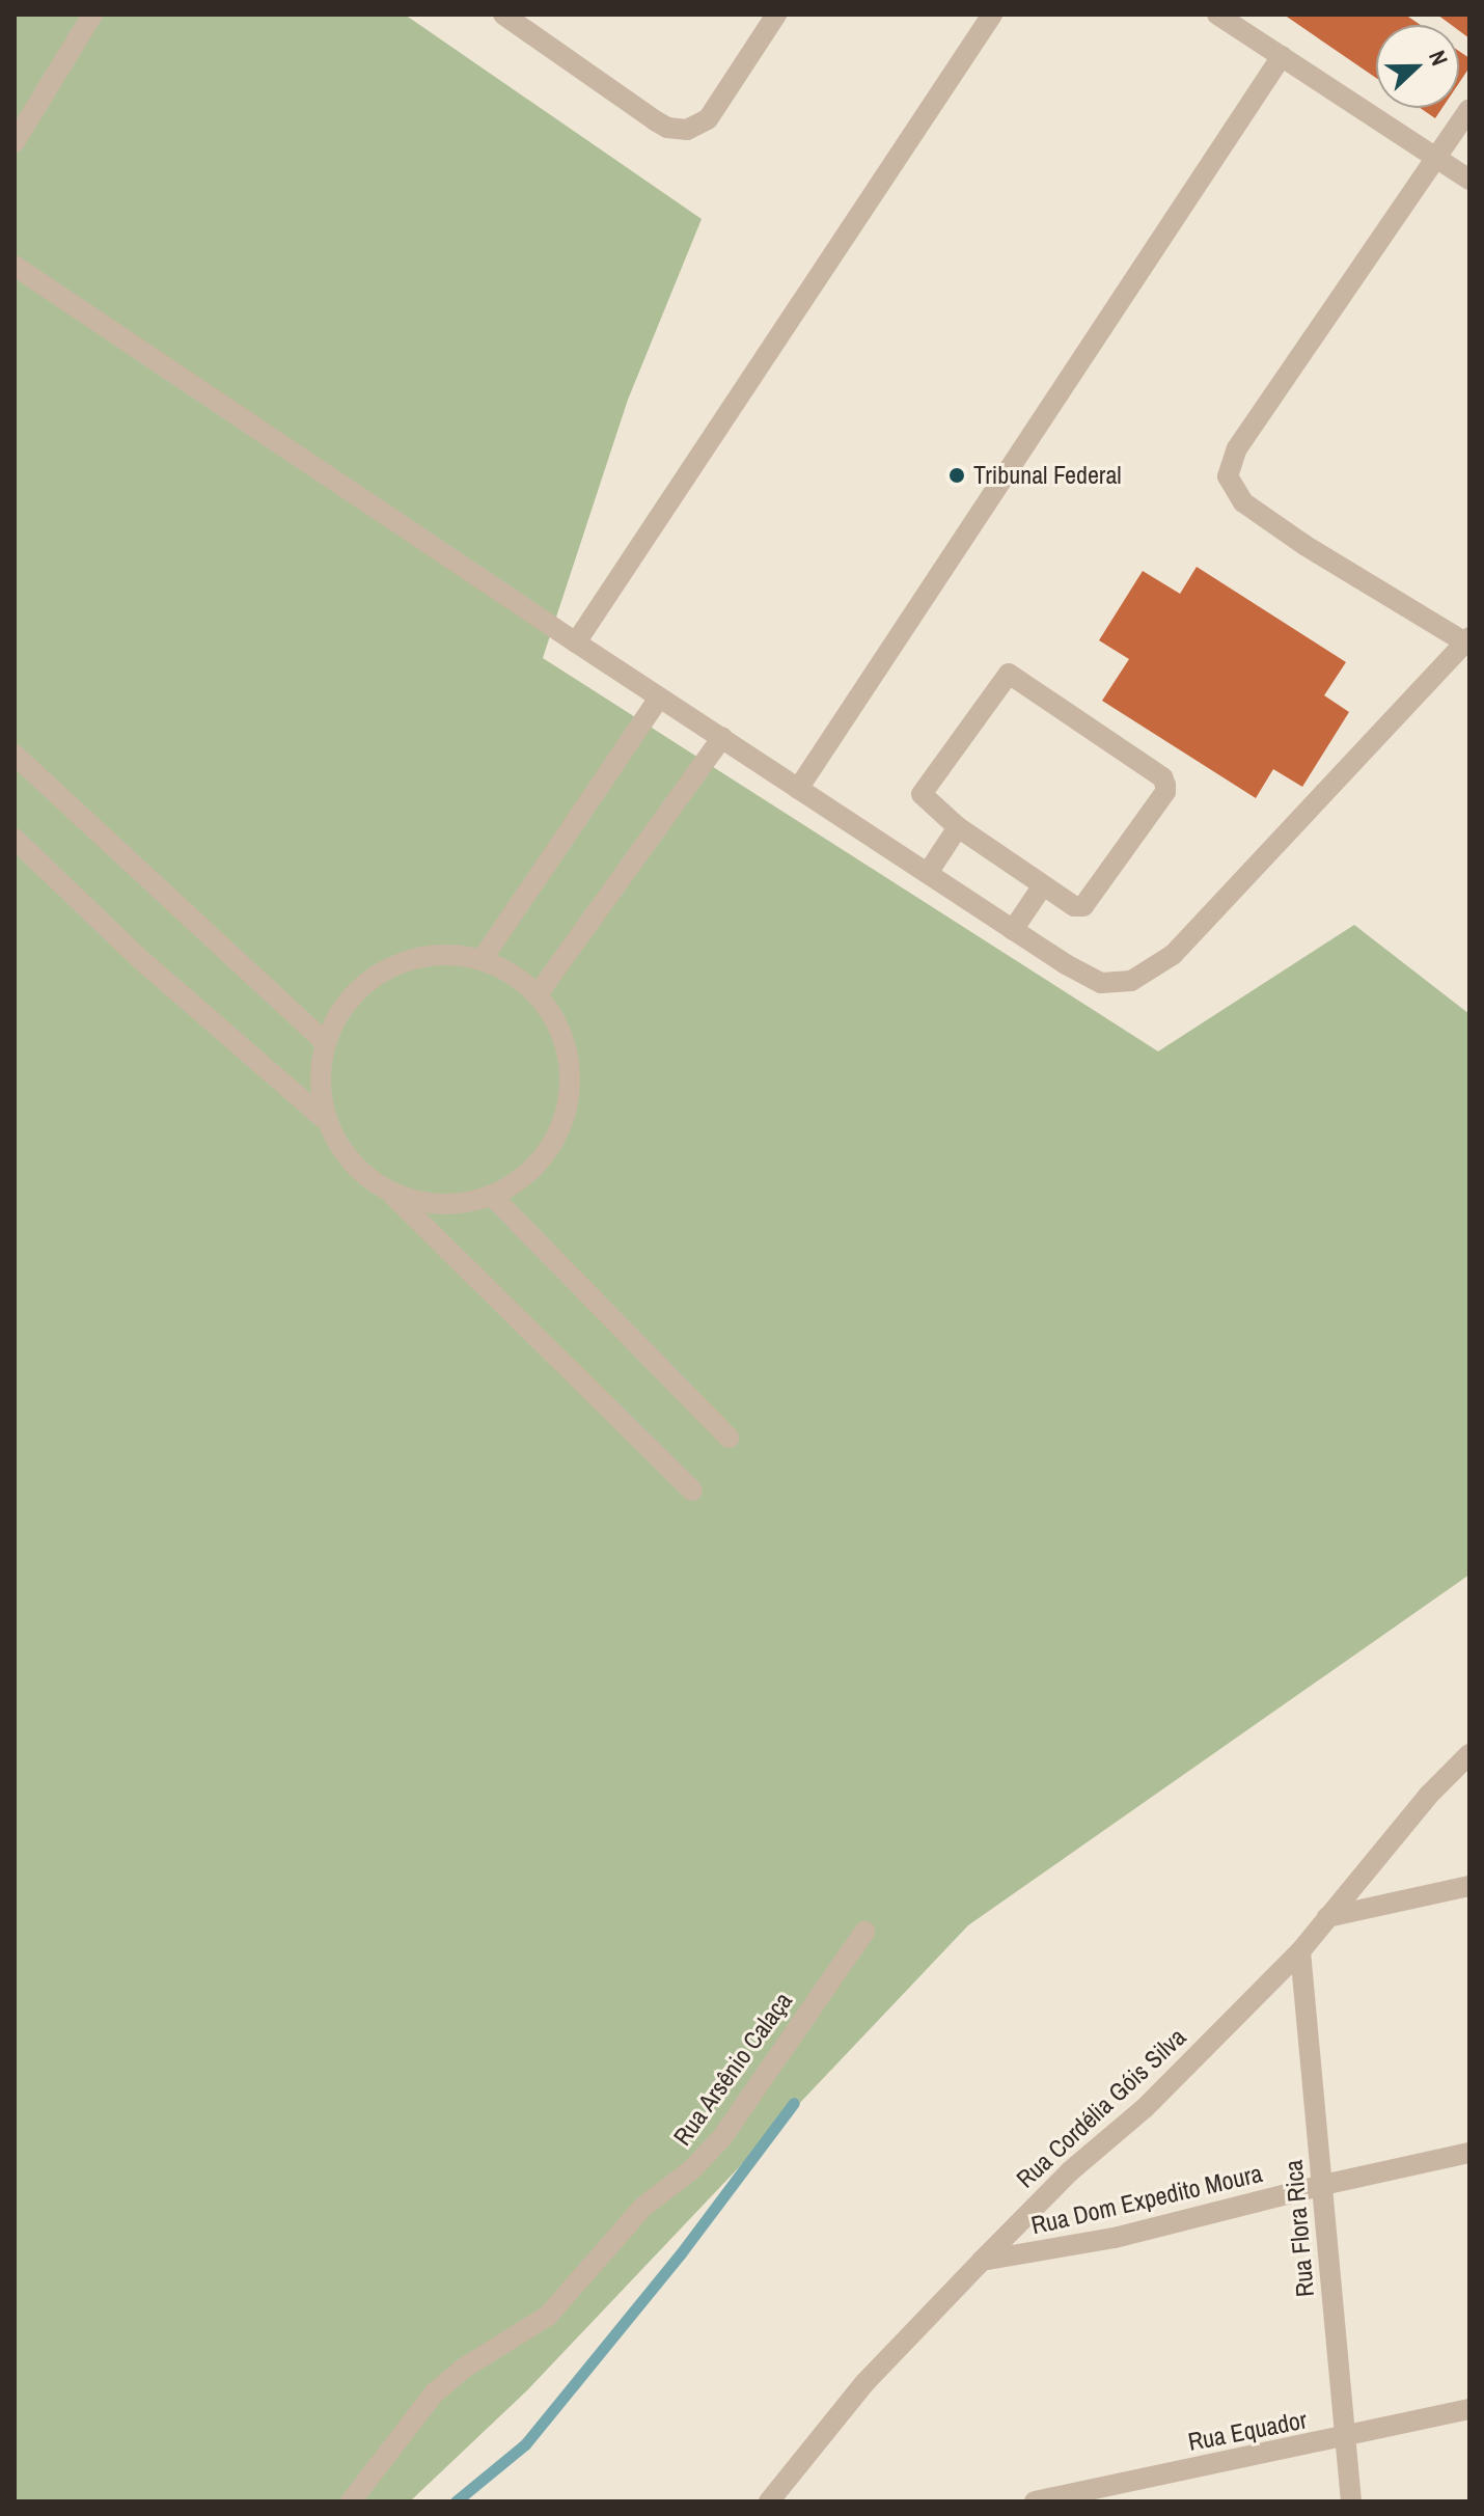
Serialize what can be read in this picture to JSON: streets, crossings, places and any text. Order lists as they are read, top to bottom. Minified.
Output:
{"streets":{"street":["Rua Arsênio Calaça","Rua Cordélia Góis Silva","Rua Dom Expedito Moura","Rua Flora Rica","Rua Equador"]},"crossings":[["Rua Cordélia Góis Silva","Rua Dom Expedito Moura"],["Rua Cordélia Góis Silva","Rua Flora Rica"],["Rua Dom Expedito Moura","Rua Flora Rica"],["Rua Flora Rica","Rua Equador"]],"places":["Tribunal Federal"],"north":"right"}
